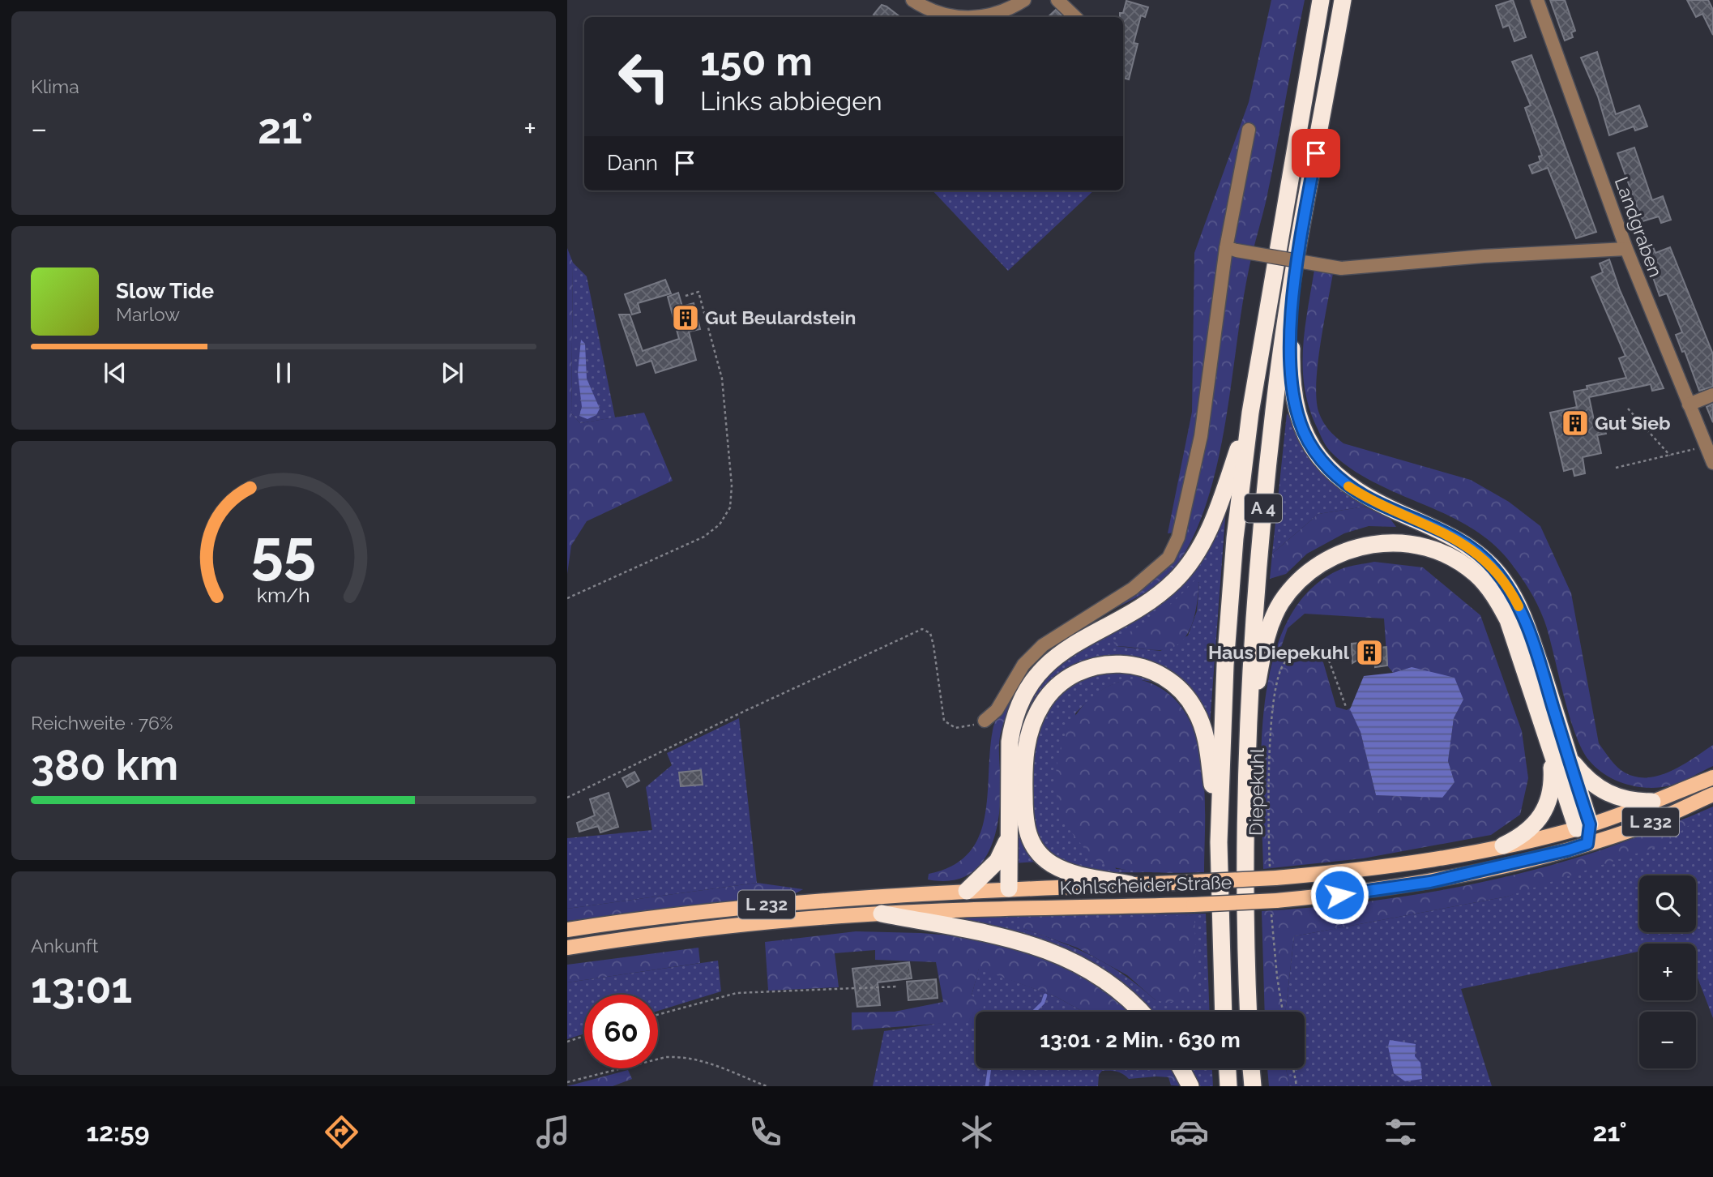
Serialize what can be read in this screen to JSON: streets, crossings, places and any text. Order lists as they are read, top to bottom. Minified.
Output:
{"streets":{"highway":["A 4"],"main road":["L 232","Kohlscheider Straße"],"street":["Landgraben"],"path":["Diepekuhl"]},"crossings":[["Diepekuhl","Kohlscheider Straße"]],"places":{"building":["Gut Beulardstein","Gut Sieb","Haus Diepekuhl"]},"page":{"tile":["Klima",["Reichweite · 76%","380 km"],["Ankunft","13:01"]],"turn":["150 m","Links abbiegen"],"heat":["−","21°","+"],"then":"Dann","song":["Slow Tide","Marlow"],"map_buttons":["+","−"],"limit":"60","trip":"13:01 · 2 Min. · 630 m","tabs":["12:59","21°"],"gauge":["55","km/h"]}}
